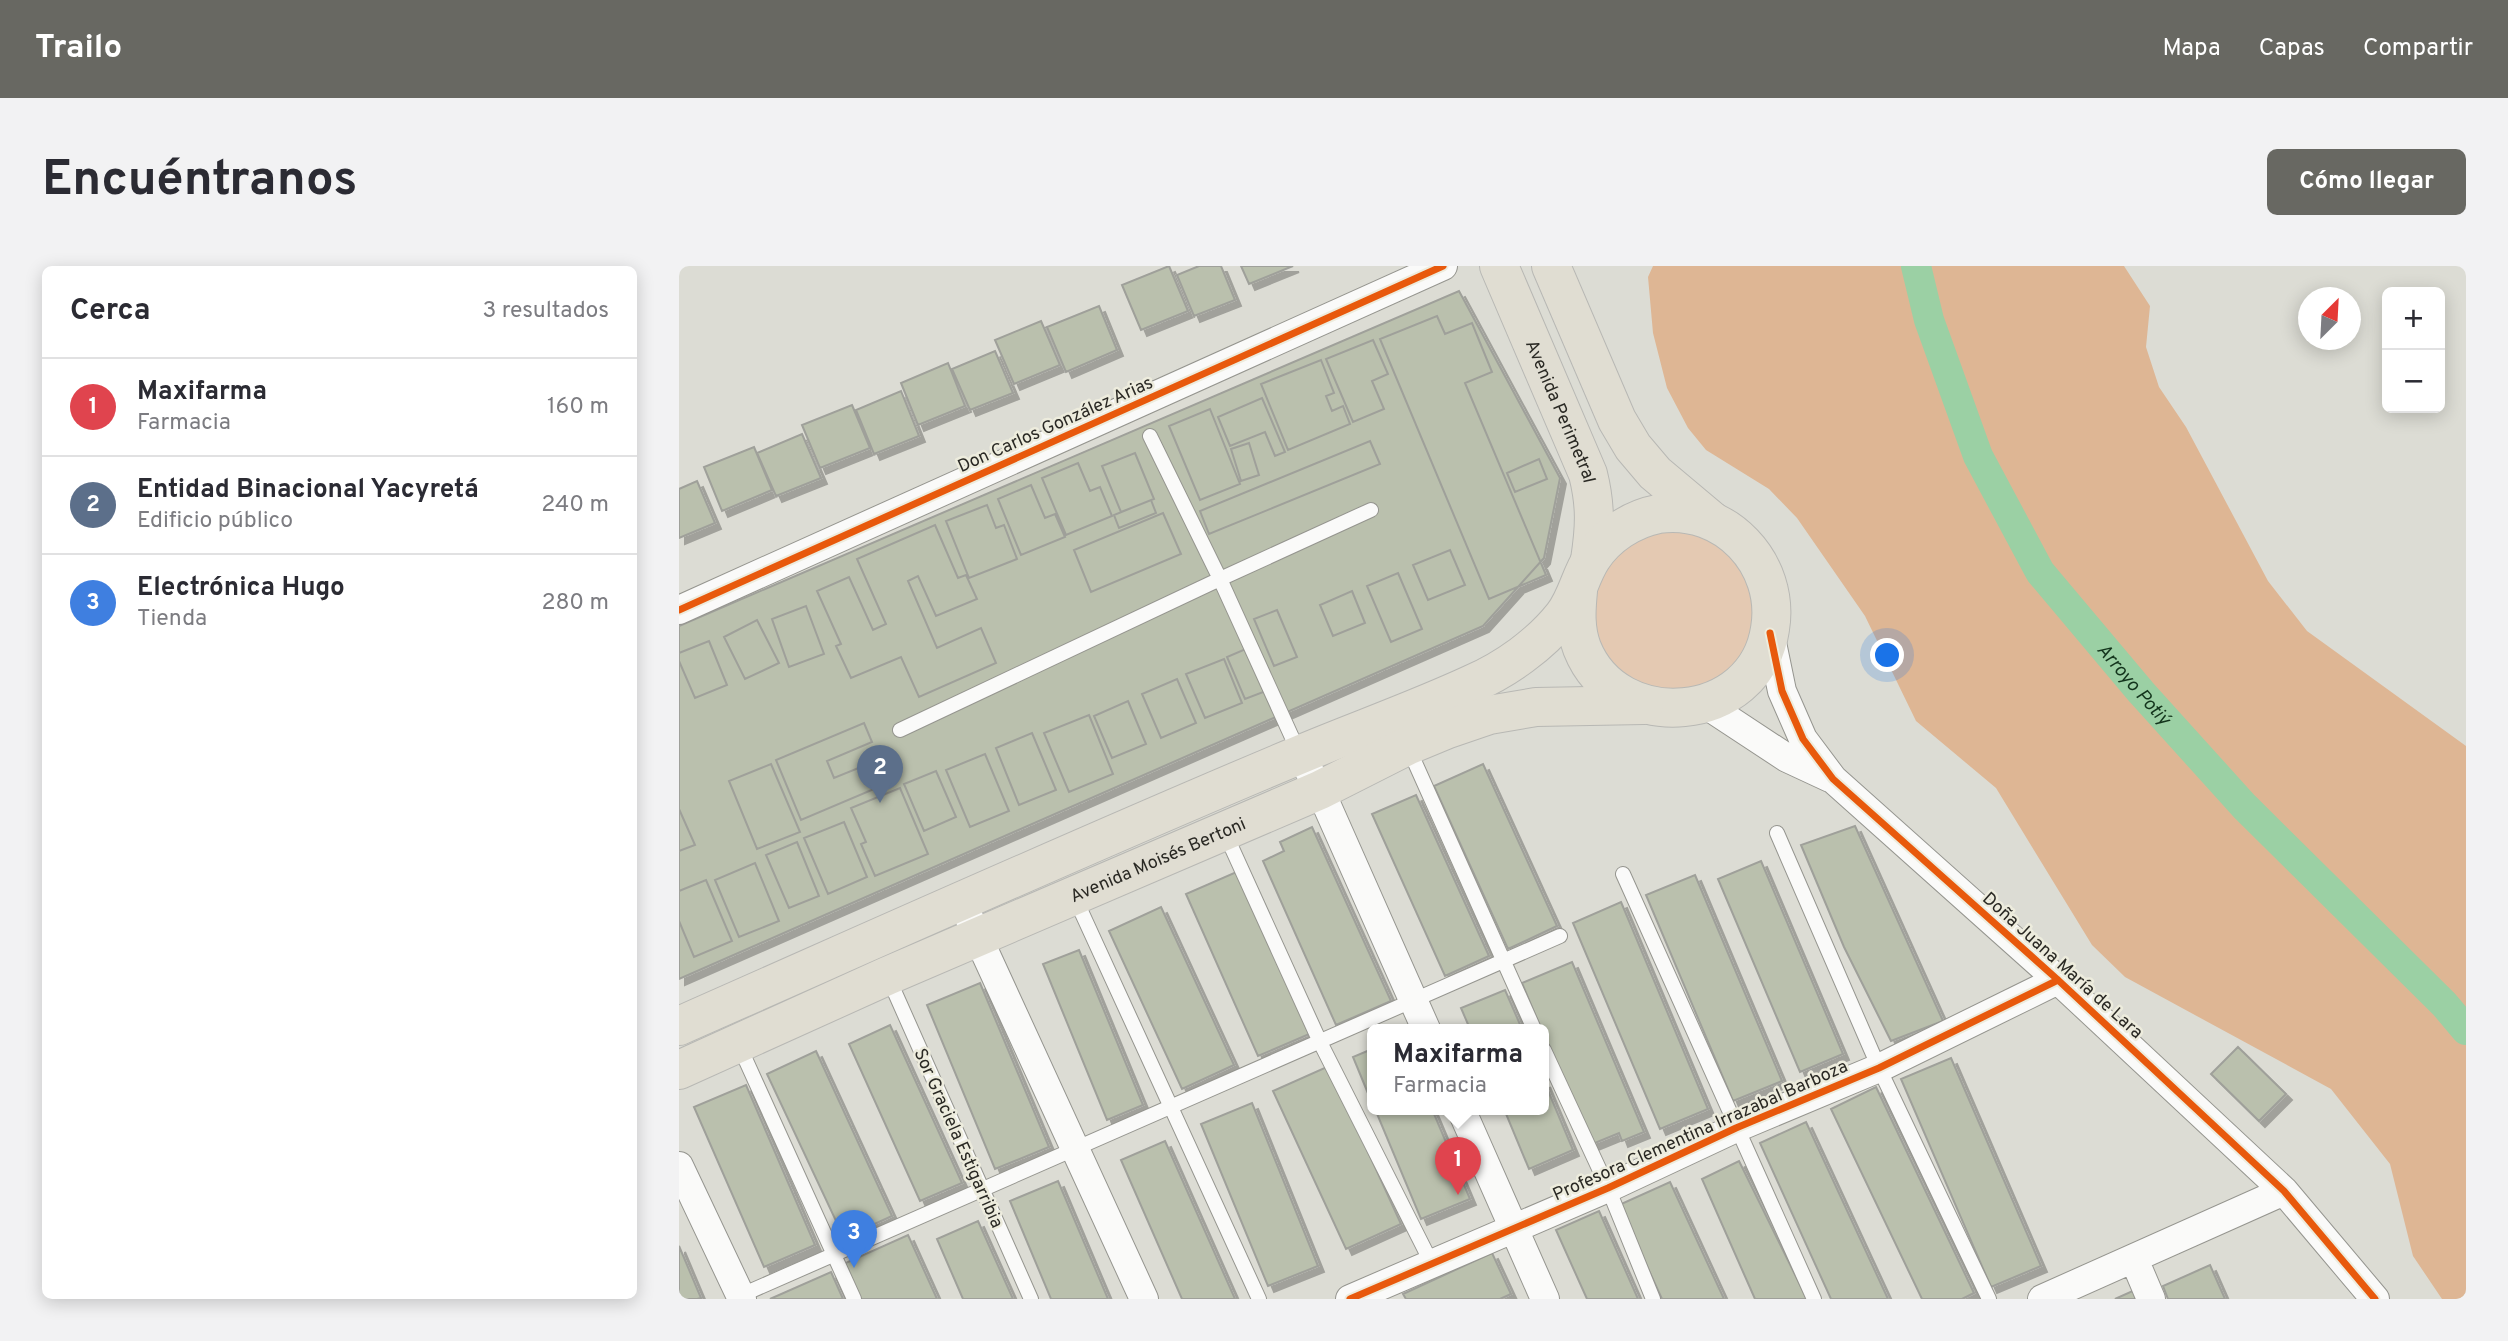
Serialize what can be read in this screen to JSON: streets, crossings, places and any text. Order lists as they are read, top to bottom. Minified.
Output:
{"streets":{"main road":["Avenida Perimetral","Avenida Moisés Bertoni"],"street":["Don Carlos González Arias","Doña Juana María de Lara","Profesora Clementina Irrazabal Barboza"],"lane":["Sor Graciela Estigarribia"]},"crossings":[["Avenida Perimetral","Avenida Moisés Bertoni"],["Avenida Perimetral","Doña Juana María de Lara"],["Avenida Moisés Bertoni","Doña Juana María de Lara"],["Avenida Moisés Bertoni","Sor Graciela Estigarribia"],["Doña Juana María de Lara","Profesora Clementina Irrazabal Barboza"]],"water":["Arroyo Poti´y"],"north":"top right","page":{"header":"Trailo","nav":["Mapa","Capas","Compartir"],"buttons":"Cómo llegar","title":"Encuéntranos","heading":["Cerca","3 resultados"],"map_buttons":["+","−"],"list":[{"mark":"1","name":"Maxifarma","note":"Farmacia","value":"160 m"},{"mark":"2","name":"Entidad Binacional Yacyretá","note":"Edificio público","value":"240 m"},{"mark":"3","name":"Electrónica Hugo","note":"Tienda","value":"280 m"}],"pins":["2","1","3"],"popup":["Maxifarma","Farmacia"]}}
